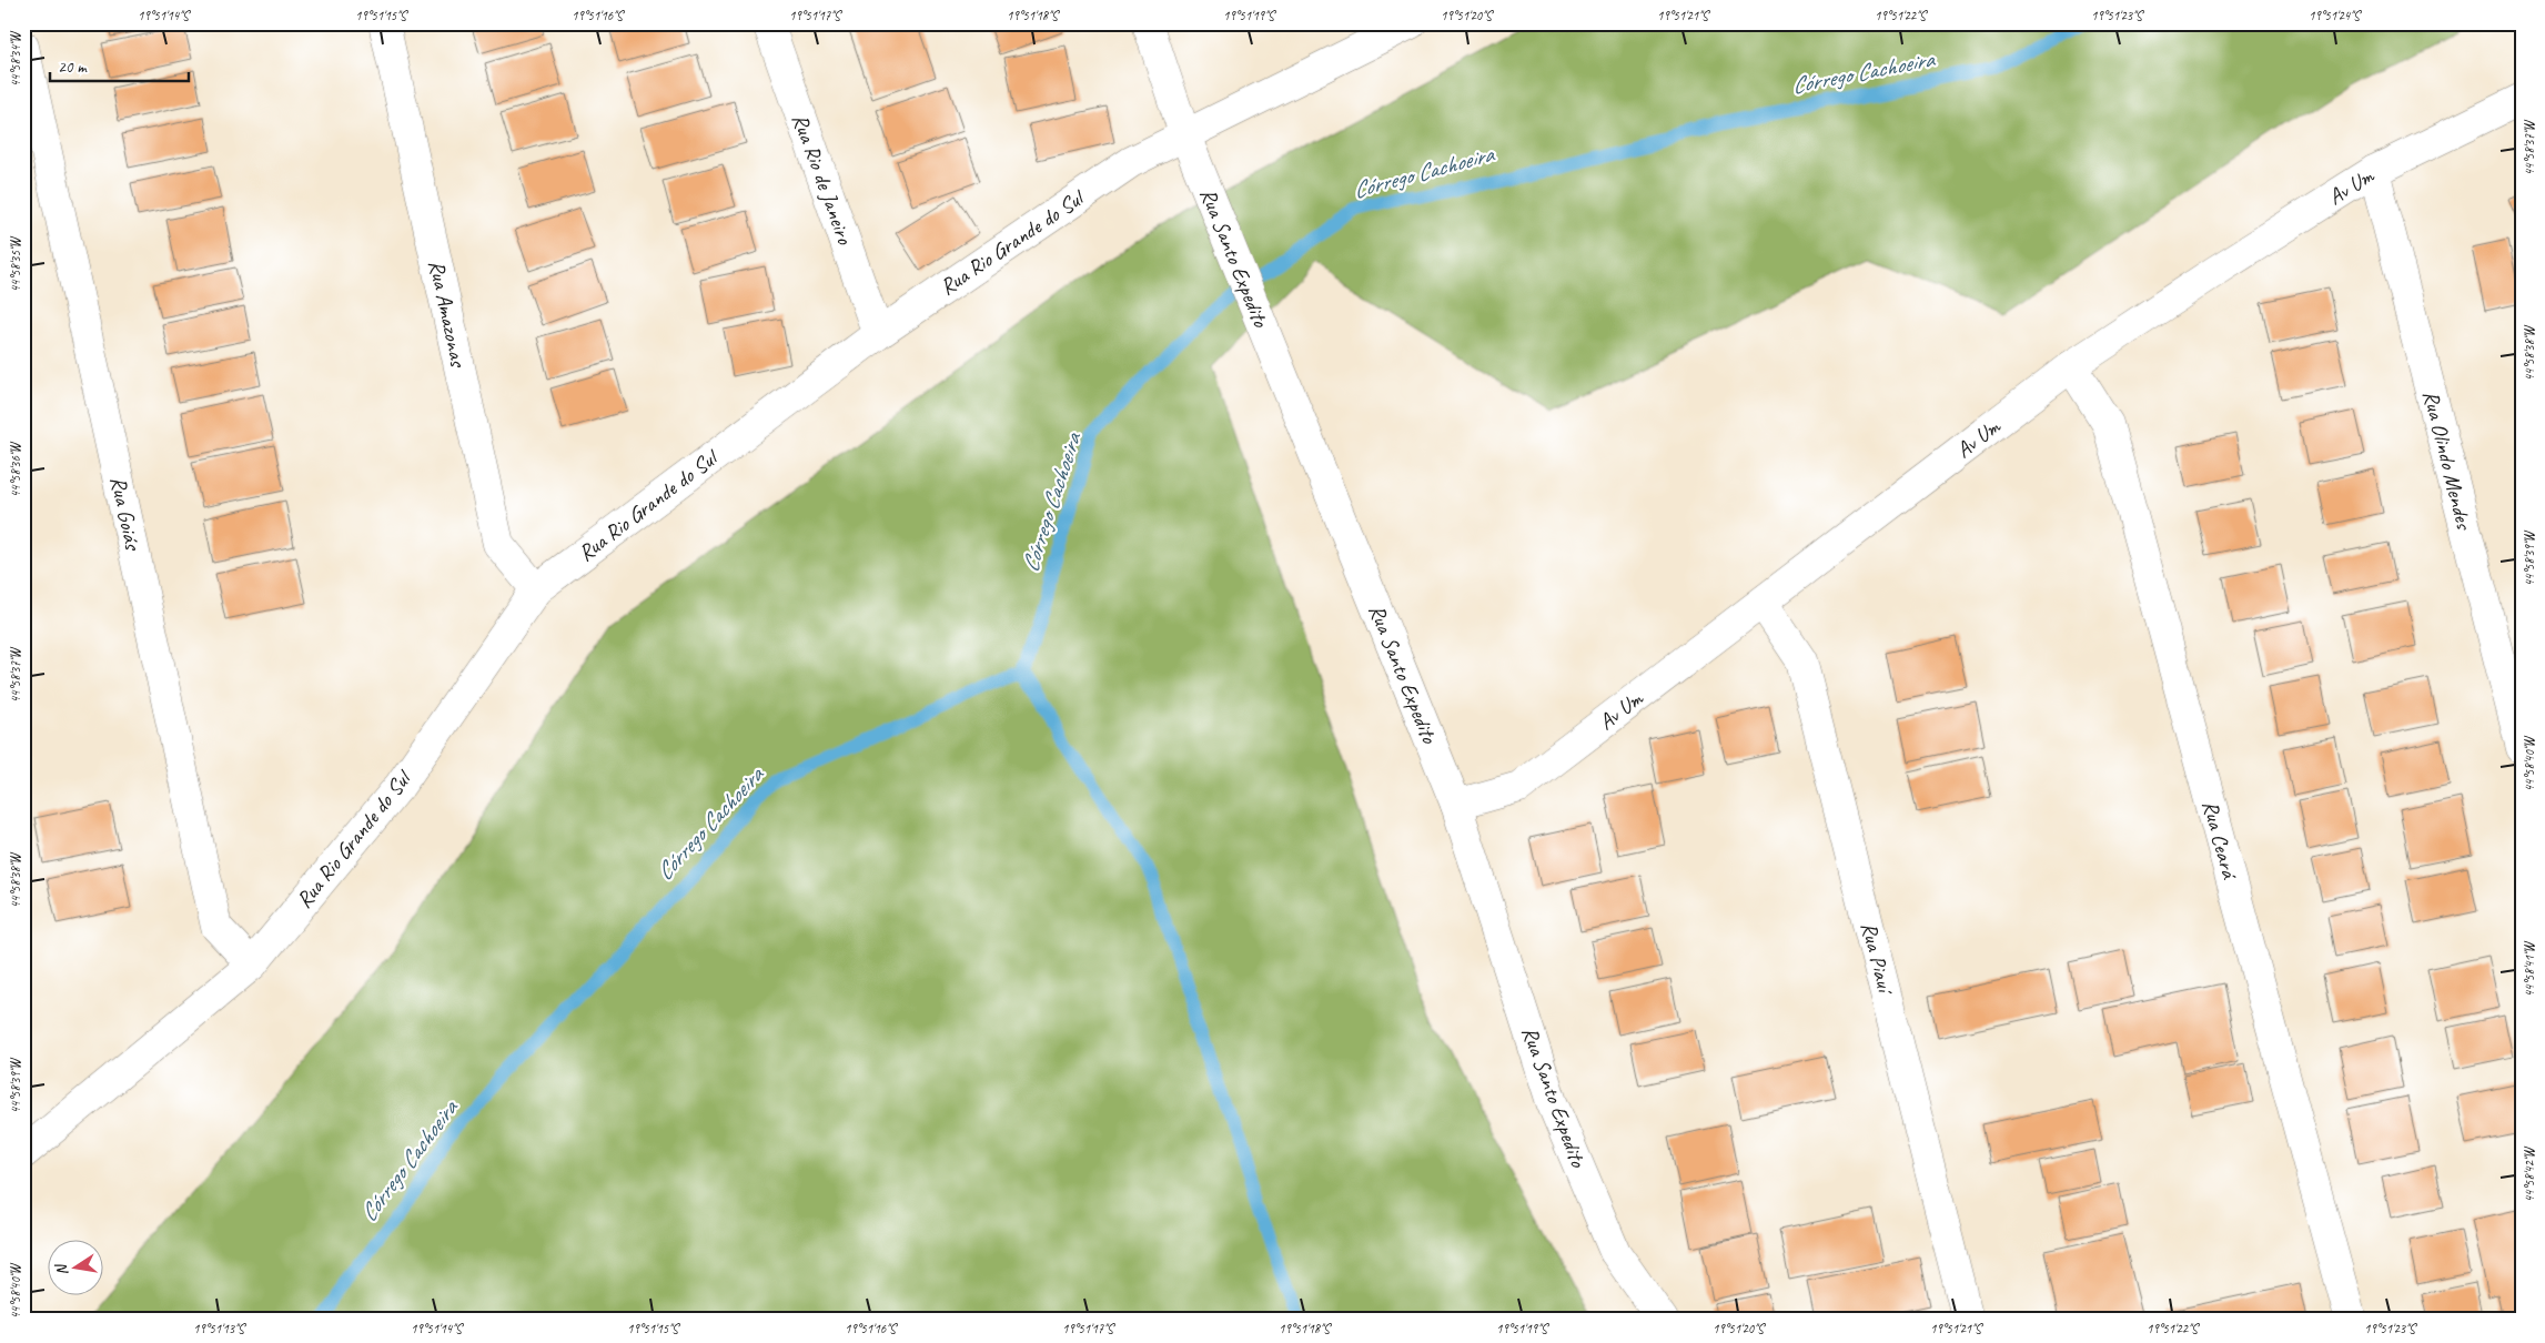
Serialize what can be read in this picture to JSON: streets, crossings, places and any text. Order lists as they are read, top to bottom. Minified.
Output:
{"streets":{"street":["Rua Rio de Janeiro","Av Um","Rua Rio Grande do Sul","Rua Santo Expedito","Rua Amazonas","Rua Olindo Mendes","Rua Goiás","Rua Ceará","Rua Piauí"]},"crossings":[["Rua Rio de Janeiro","Rua Rio Grande do Sul"],["Av Um","Rua Santo Expedito"],["Av Um","Rua Olindo Mendes"],["Av Um","Rua Ceará"],["Av Um","Rua Piauí"],["Rua Rio Grande do Sul","Rua Santo Expedito"],["Rua Rio Grande do Sul","Rua Amazonas"],["Rua Rio Grande do Sul","Rua Goiás"]],"water":["Córrego Cachoeira"],"scale_bar":"20 m","north":"left","coordinates":["19°51'14\"S","19°51'15\"S","19°51'16\"S","19°51'17\"S","19°51'18\"S","19°51'19\"S","19°51'20\"S","19°51'21\"S","19°51'22\"S","19°51'23\"S","19°51'24\"S","44°58'34\"W","44°58'37\"W","44°58'35\"W","44°58'38\"W","44°58'36\"W","44°58'39\"W","44°58'40\"W","44°58'41\"W","44°58'42\"W","19°51'13\"S"]}
